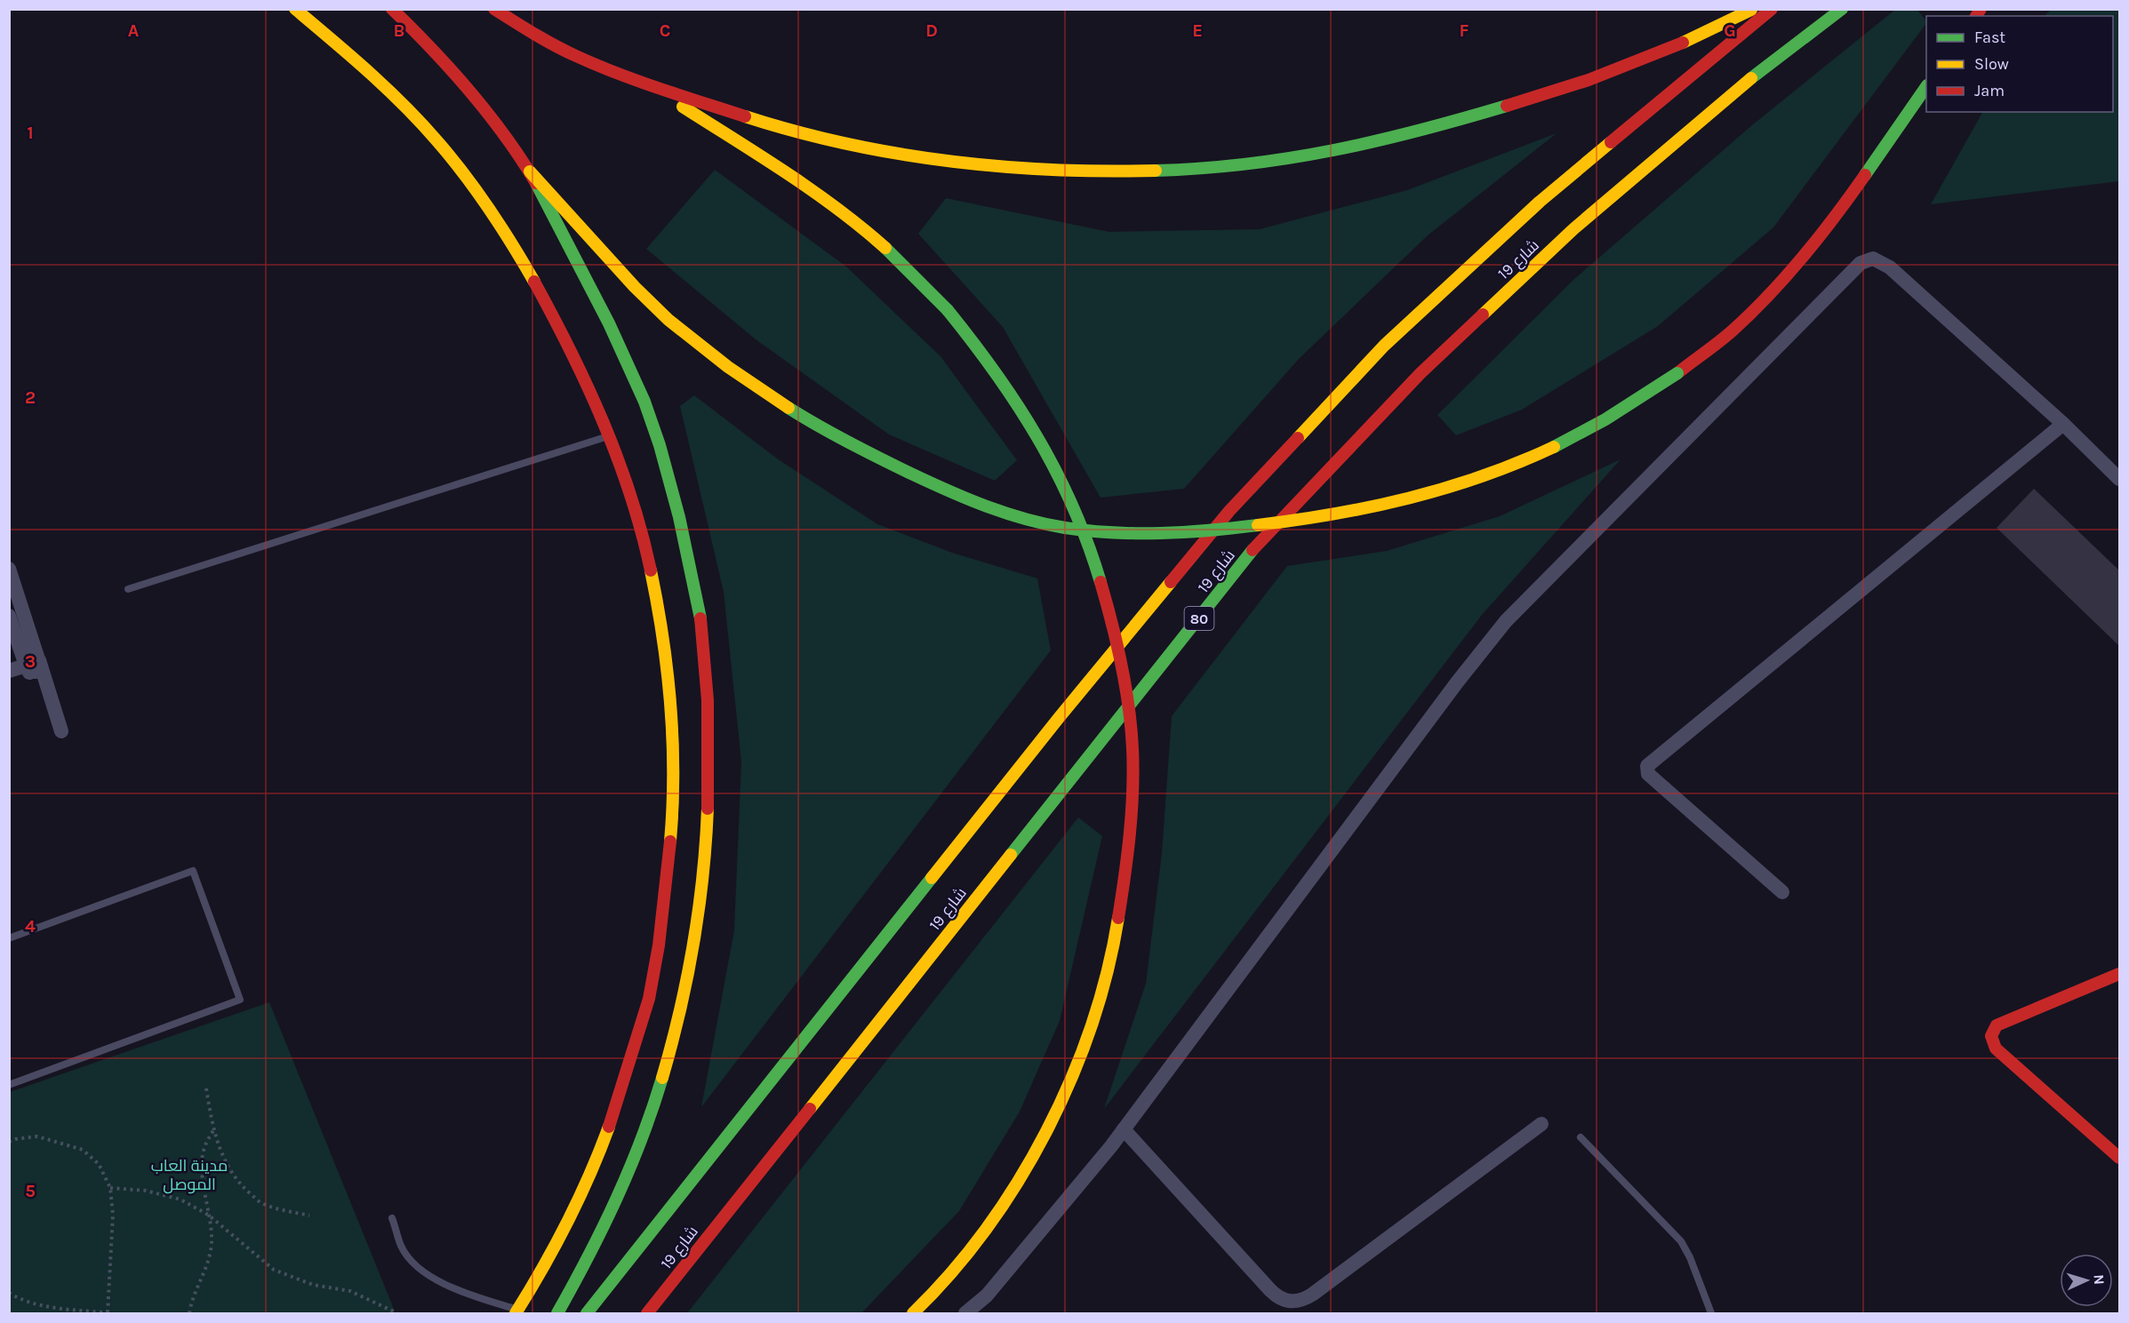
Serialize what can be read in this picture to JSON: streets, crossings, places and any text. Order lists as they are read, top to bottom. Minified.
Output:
{"streets":{"main road":["شارع 19","80"]},"parks":["مدينة العاب الموصل"],"legend":["Fast","Slow","Jam"],"north":"right","grid":{"columns":["A","B","C","D","E","F","G"],"rows":["1","2","3","4","5"]}}
